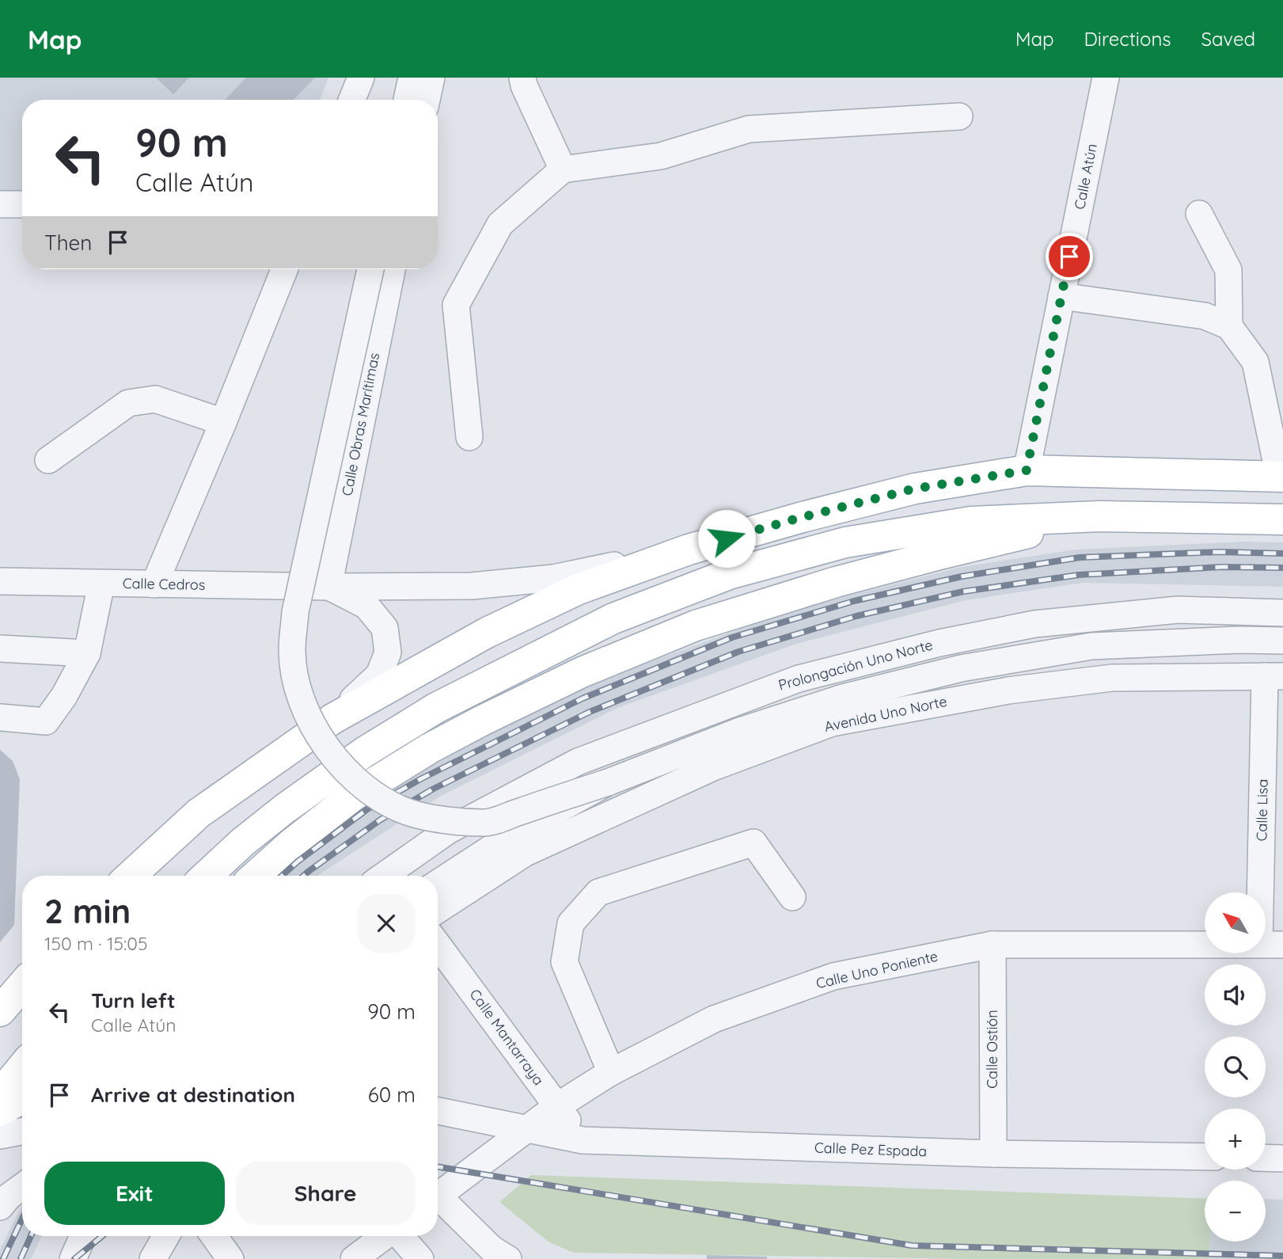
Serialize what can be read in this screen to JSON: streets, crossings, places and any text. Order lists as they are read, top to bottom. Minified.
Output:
{"streets":{"street":["Calle Atún","Calle Obras Marítimas","Calle Cedros","Prolongación Uno Norte","Avenida Uno Norte","Calle Lisa","Calle Uno Poniente","Calle Mantarraya","Calle Ostión","Calle Pez Espada"]},"crossings":[["Calle Obras Marítimas","Calle Cedros"],["Avenida Uno Norte","Calle Lisa"],["Calle Lisa","Calle Uno Poniente"],["Calle Uno Poniente","Calle Mantarraya"],["Calle Uno Poniente","Calle Ostión"],["Calle Uno Poniente","Calle Pez Espada"],["Calle Mantarraya","Calle Pez Espada"],["Calle Ostión","Calle Pez Espada"]],"north":"top left","page":{"header":"Map","nav":["Map","Directions","Saved"],"turn":["90 m","Calle Atún"],"then":"Then","heading":["2 min","150 m · 15:05"],"map_buttons":["+","−"],"list":[{"name":"Turn left","note":"Calle Atún","value":"90 m"},{"name":"Arrive at destination","value":"60 m"}],"buttons":["Exit","Share"]}}
